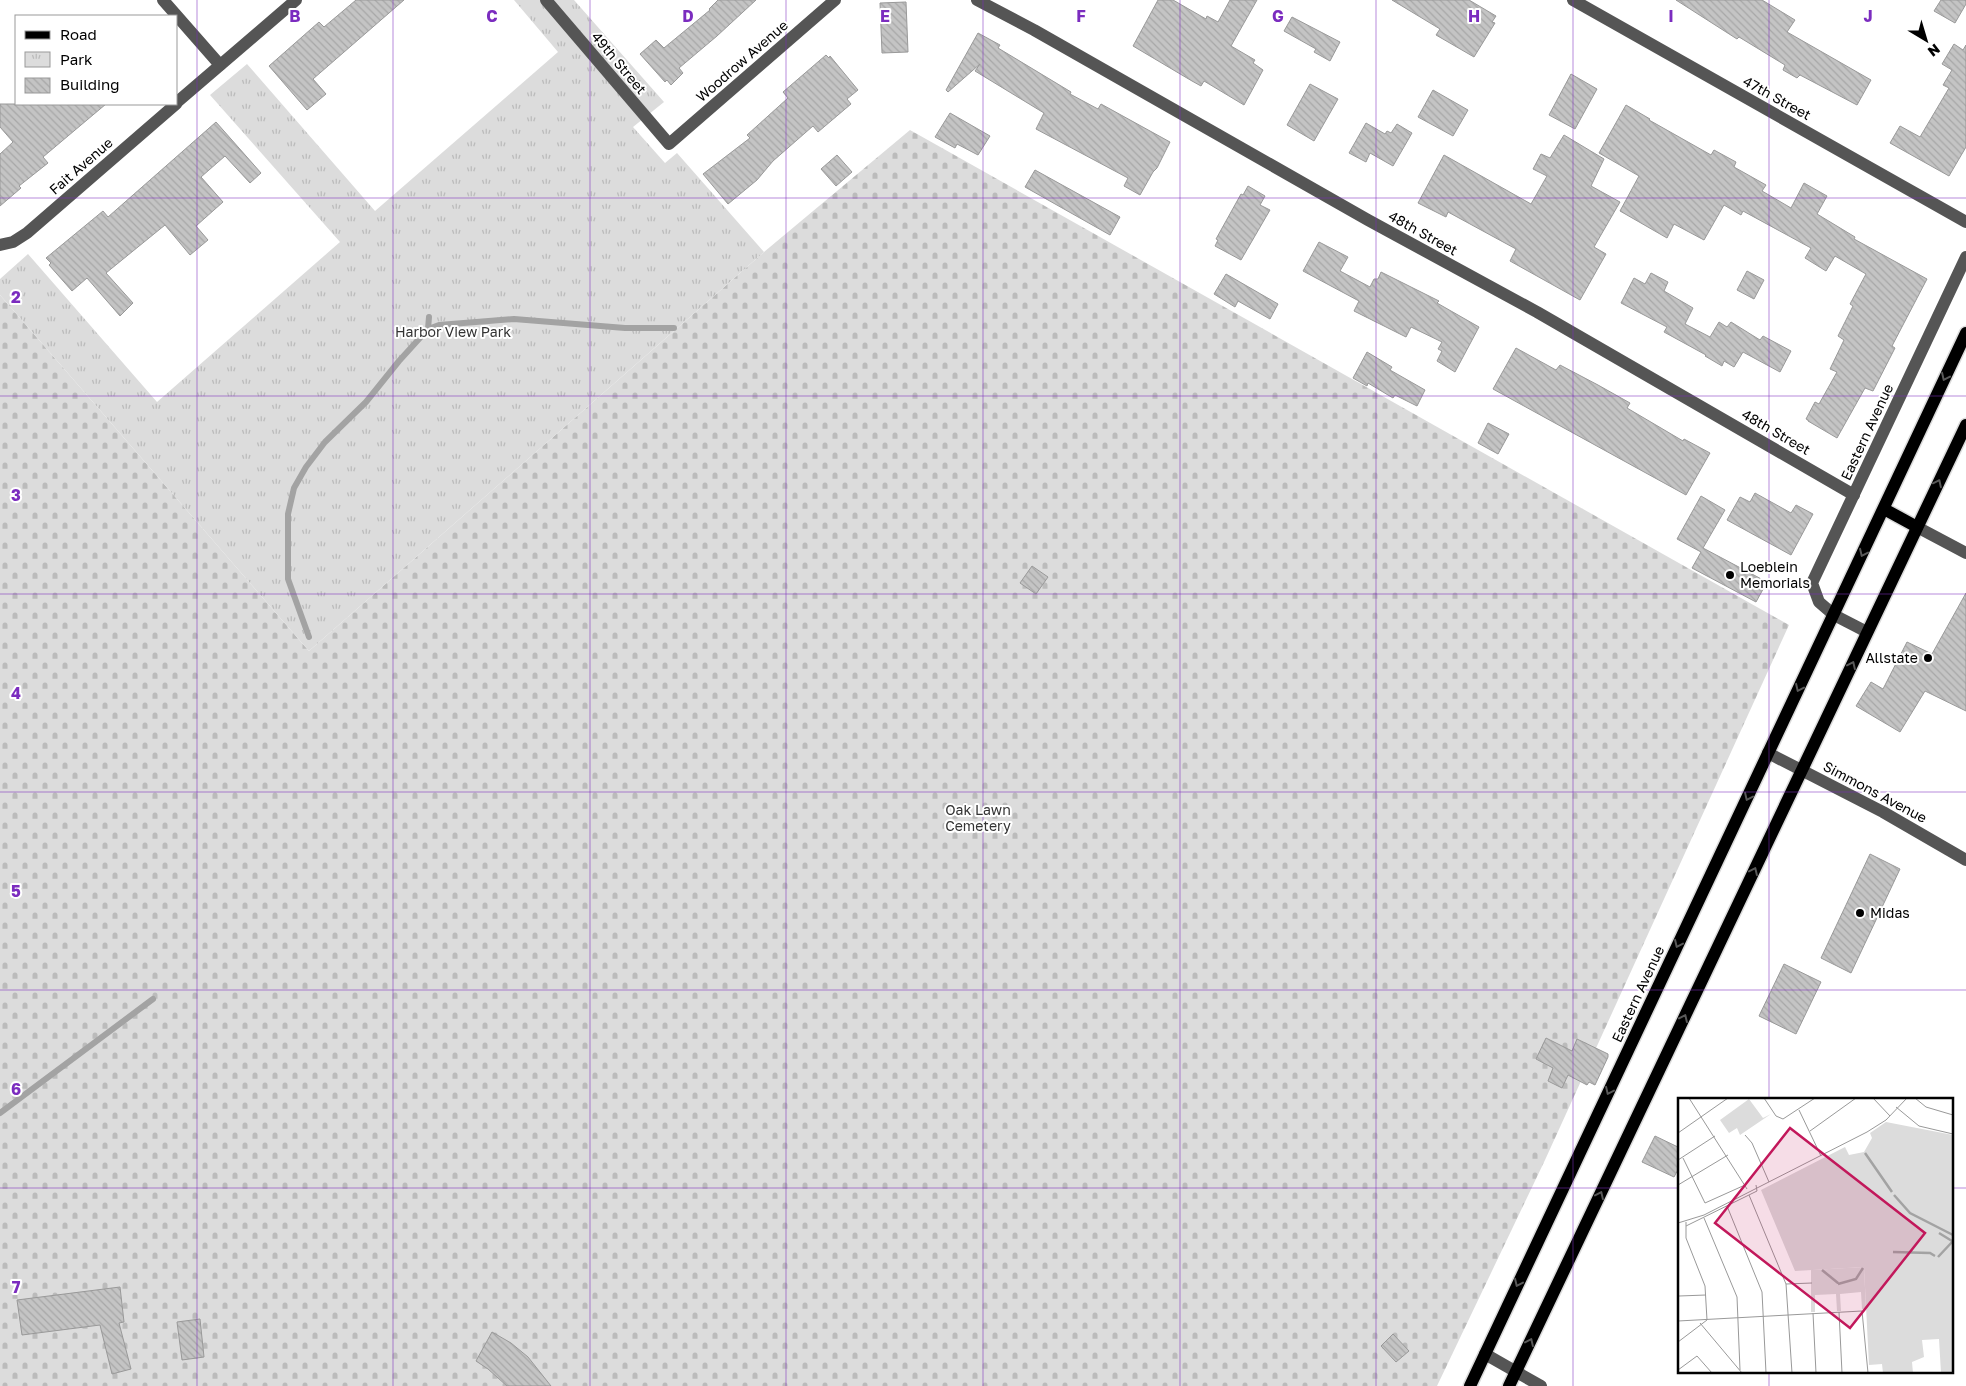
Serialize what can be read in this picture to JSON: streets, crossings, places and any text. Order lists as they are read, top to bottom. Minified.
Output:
{"streets":{"main road":["Eastern Avenue"],"street":["Woodrow Avenue","49th Street","47th Street","Fait Avenue","48th Street","Simmons Avenue"]},"crossings":[["Woodrow Avenue","49th Street"],["48th Street","Eastern Avenue"],["Eastern Avenue","Simmons Avenue"]],"one_way":["Eastern Avenue"],"parks":["Harbor View Park","Oak Lawn Cemetery"],"places":["Loeblein Memorials","Allstate","Midas"],"legend":["Road","Park","Building"],"north":"bottom right","grid":{"columns":["B","C","D","E","F","G","H","I","J"],"rows":["2","3","4","5","6","7"]}}
